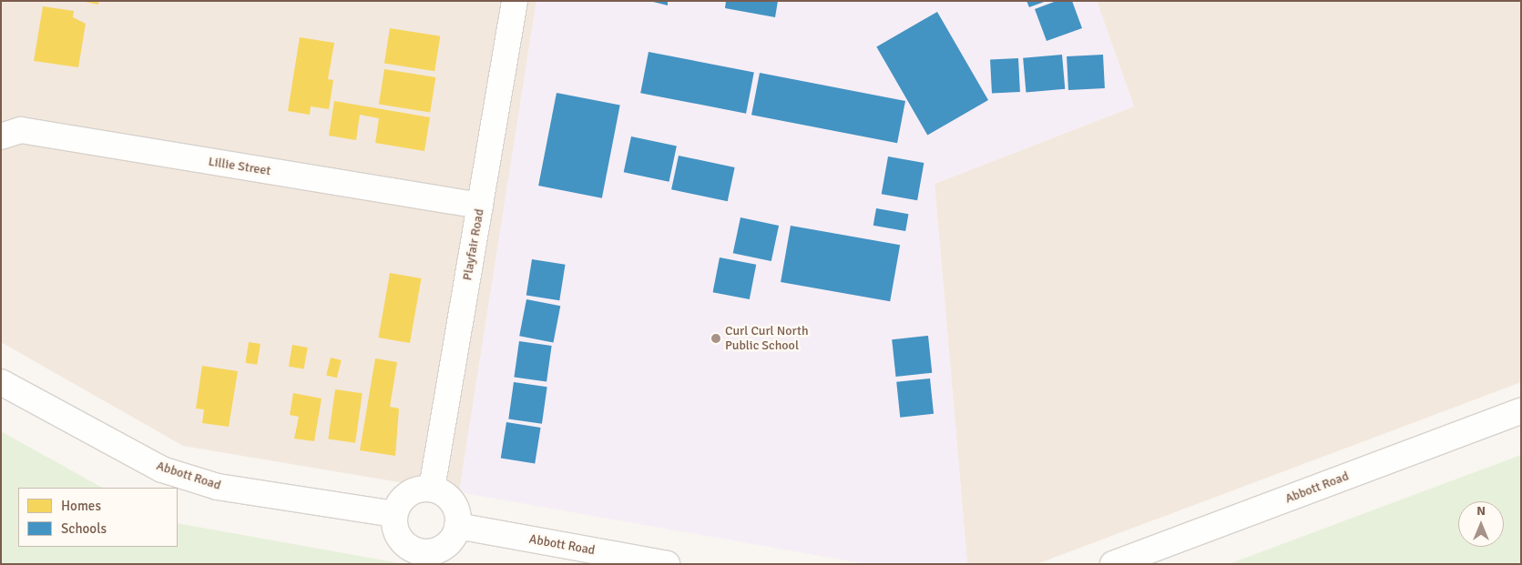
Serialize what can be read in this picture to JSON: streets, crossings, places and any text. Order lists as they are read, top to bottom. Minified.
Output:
{"streets":{"street":["Lillie Street","Playfair Road","Abbott Road"]},"crossings":[["Lillie Street","Playfair Road"],["Playfair Road","Abbott Road"]],"places":["Curl Curl North Public School"],"legend":["Homes","Schools"],"north":"top"}
